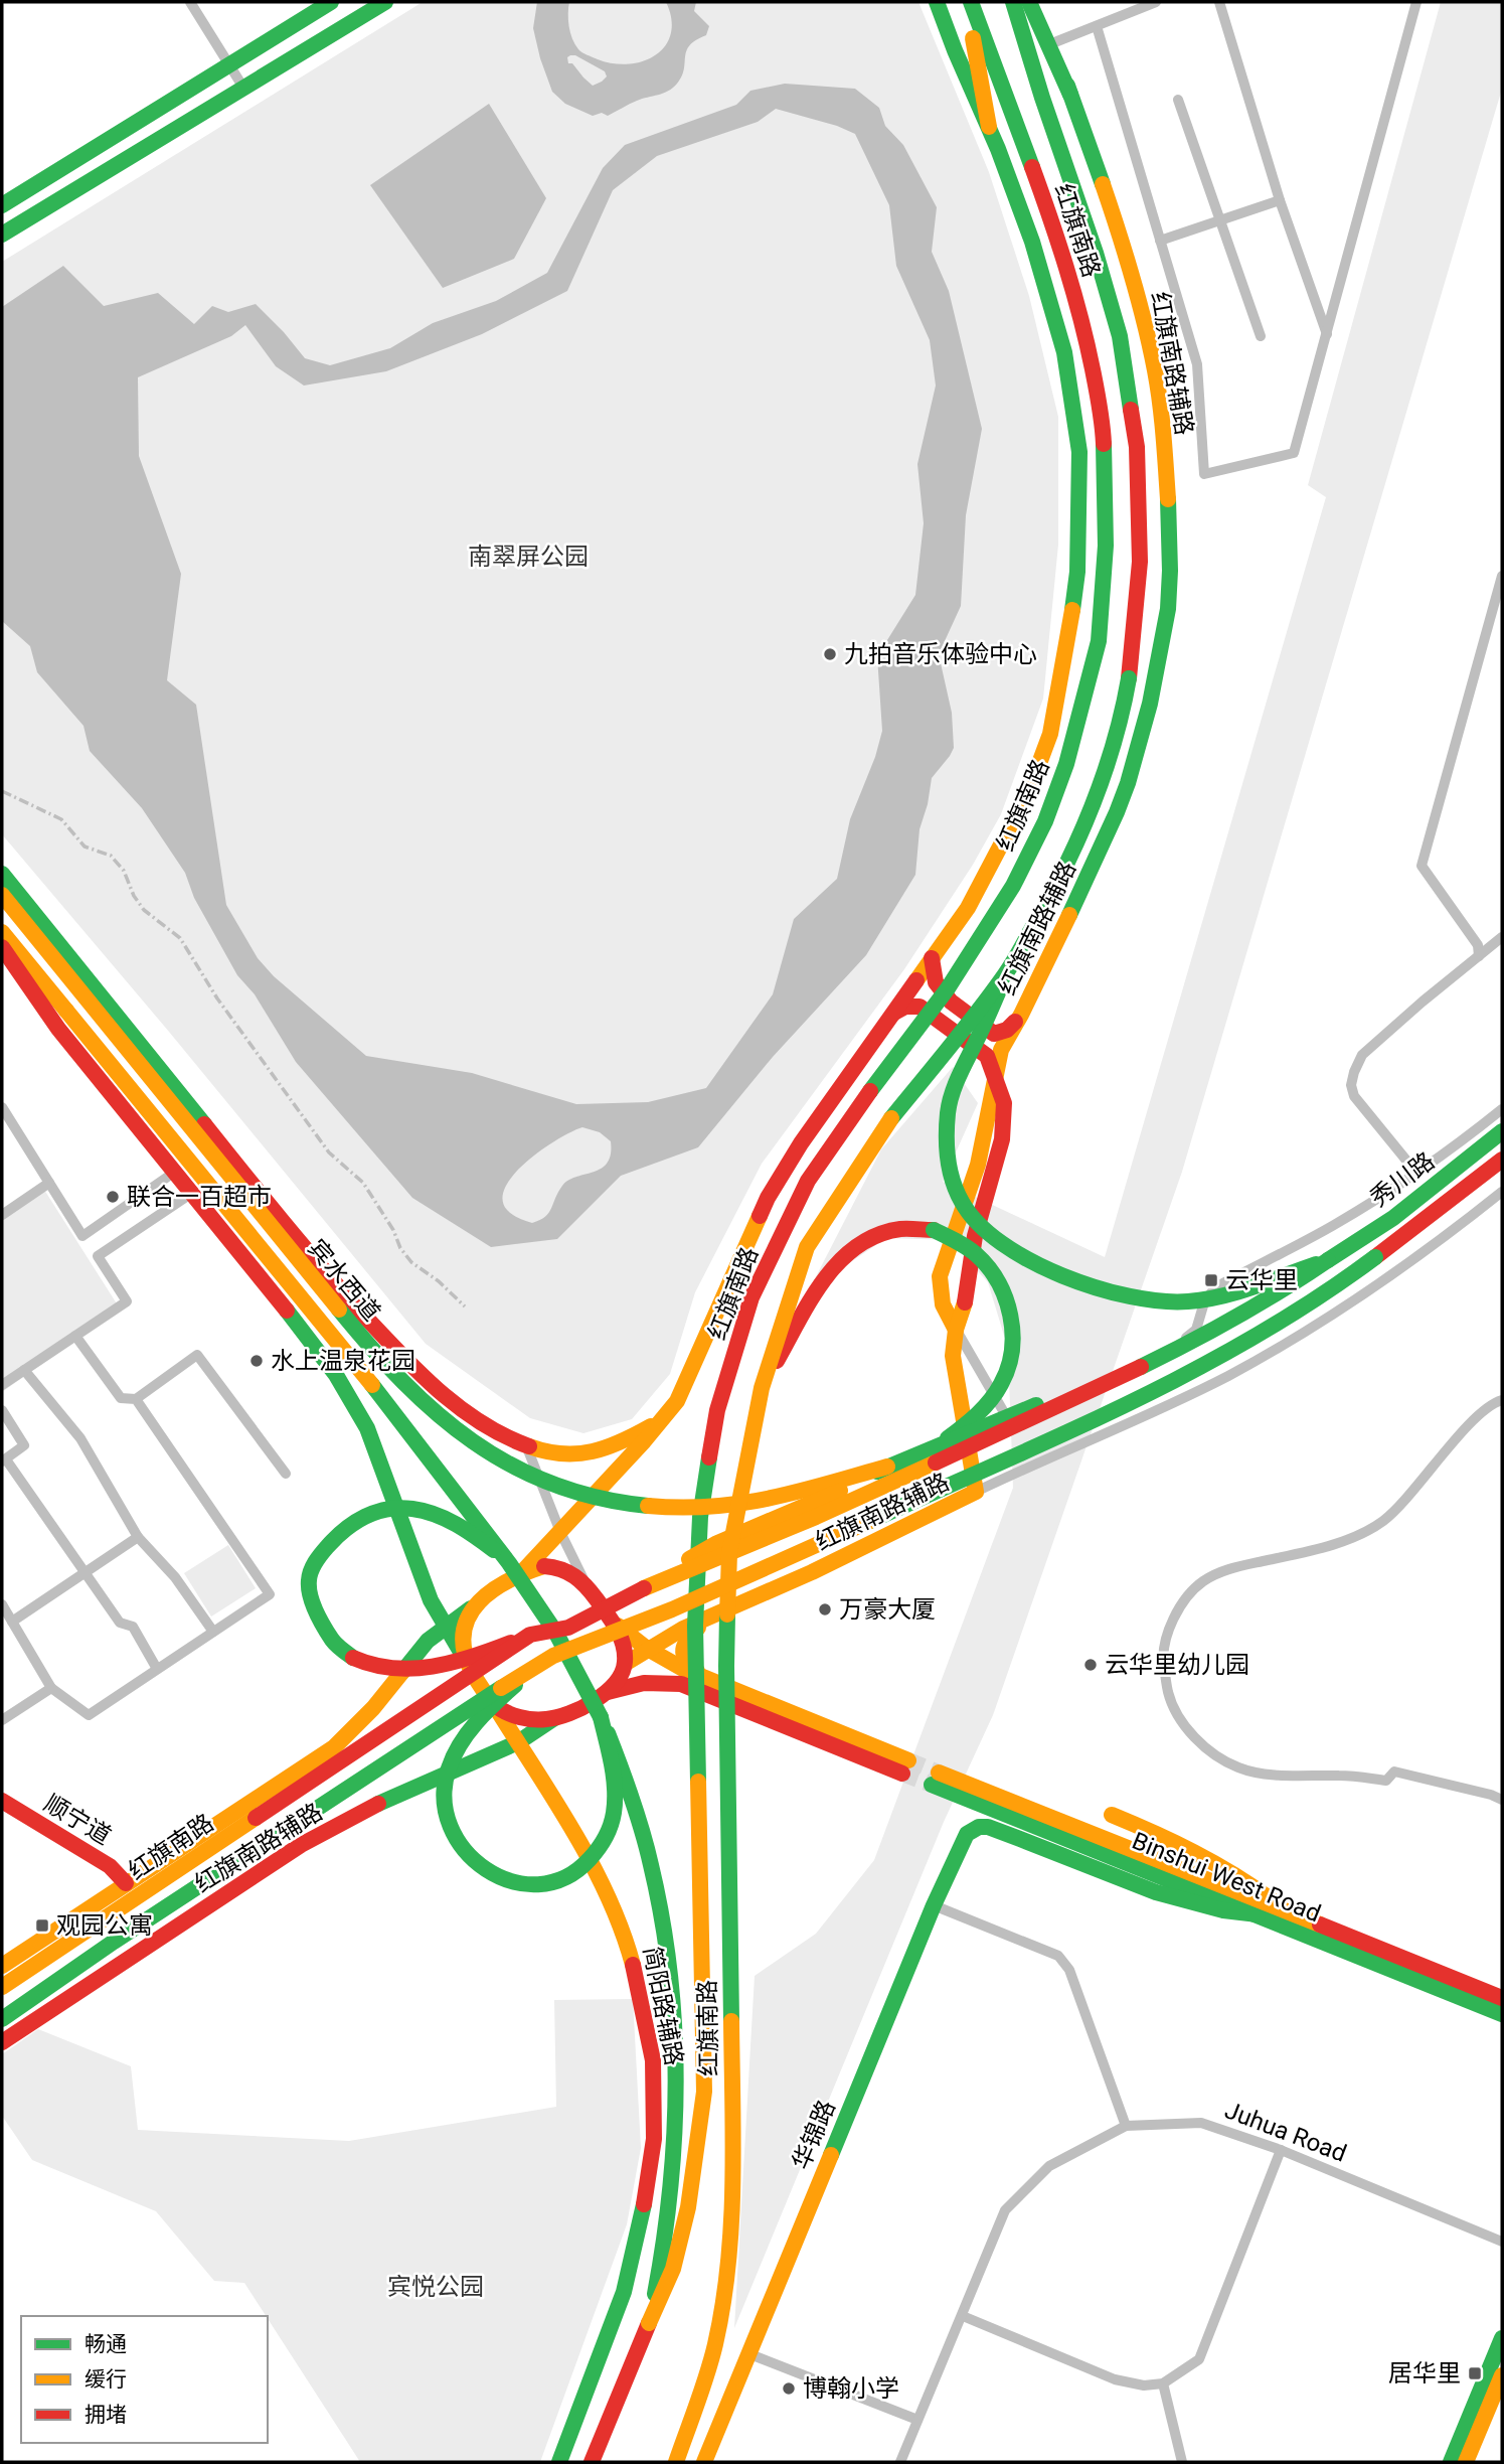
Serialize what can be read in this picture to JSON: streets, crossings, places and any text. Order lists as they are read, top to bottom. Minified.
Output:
{"streets":{"main road":["红旗南路","红旗南路辅路","秀川路","宾水西道","顺宁道","Binshui West Road","简阳路辅路","华锦路"],"street":["Juhua Road"]},"crossings":[["红旗南路","秀川路"],["红旗南路辅路","宾水西道"],["红旗南路辅路","顺宁道"],["红旗南路辅路","简阳路辅路"],["Binshui West Road","华锦路"]],"parks":["南翠屏公园","宾悦公园"],"places":{"other":["九拍音乐体验中心","联合一百超市","水上温泉花园","万豪大厦","云华里幼儿园","博翰小学"],"transit":["云华里","观园公寓","居华里"]},"legend":["畅通","缓行","拥堵"]}
